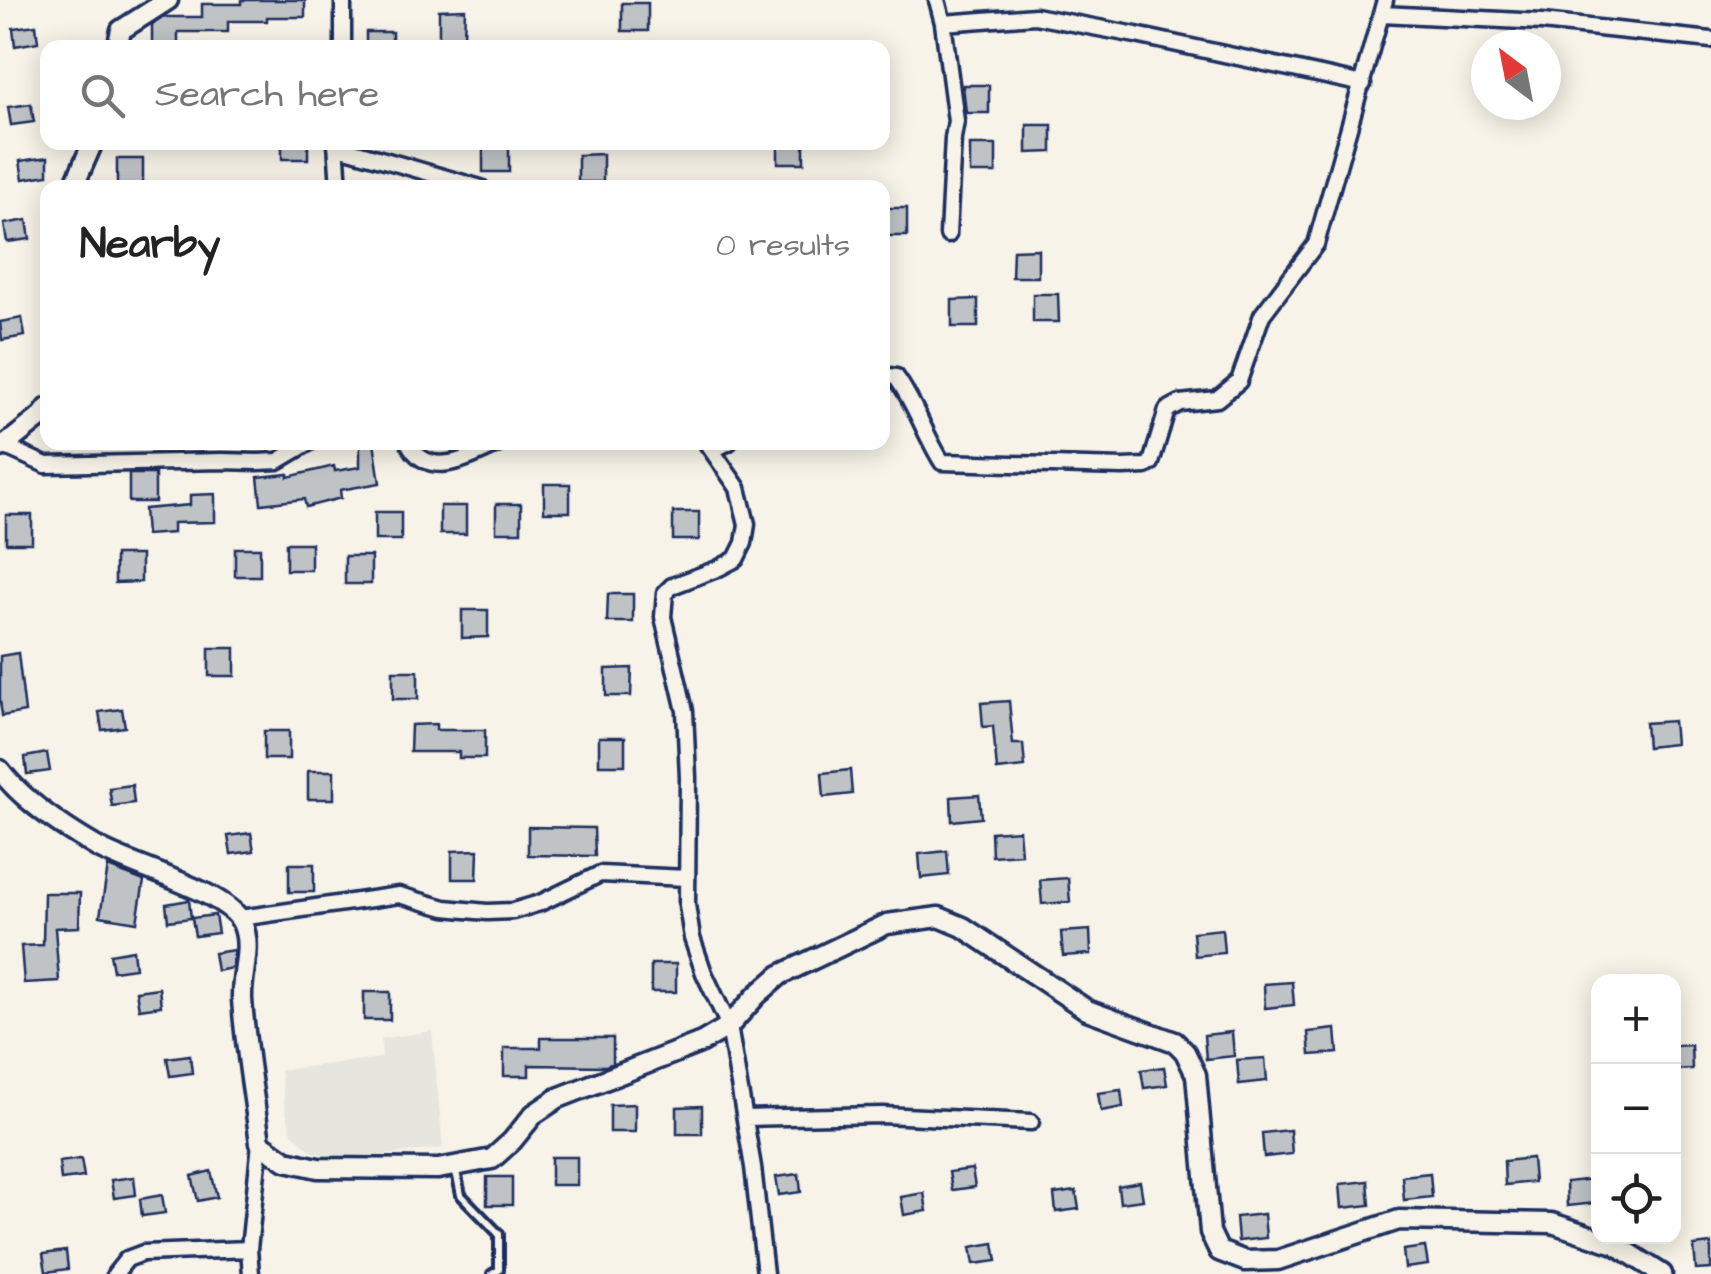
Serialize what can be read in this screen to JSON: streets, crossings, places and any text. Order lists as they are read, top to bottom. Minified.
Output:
{"north":"top left","page":{"search":"Search here","heading":["Nearby","0 results"],"map_buttons":["+","−"]}}
